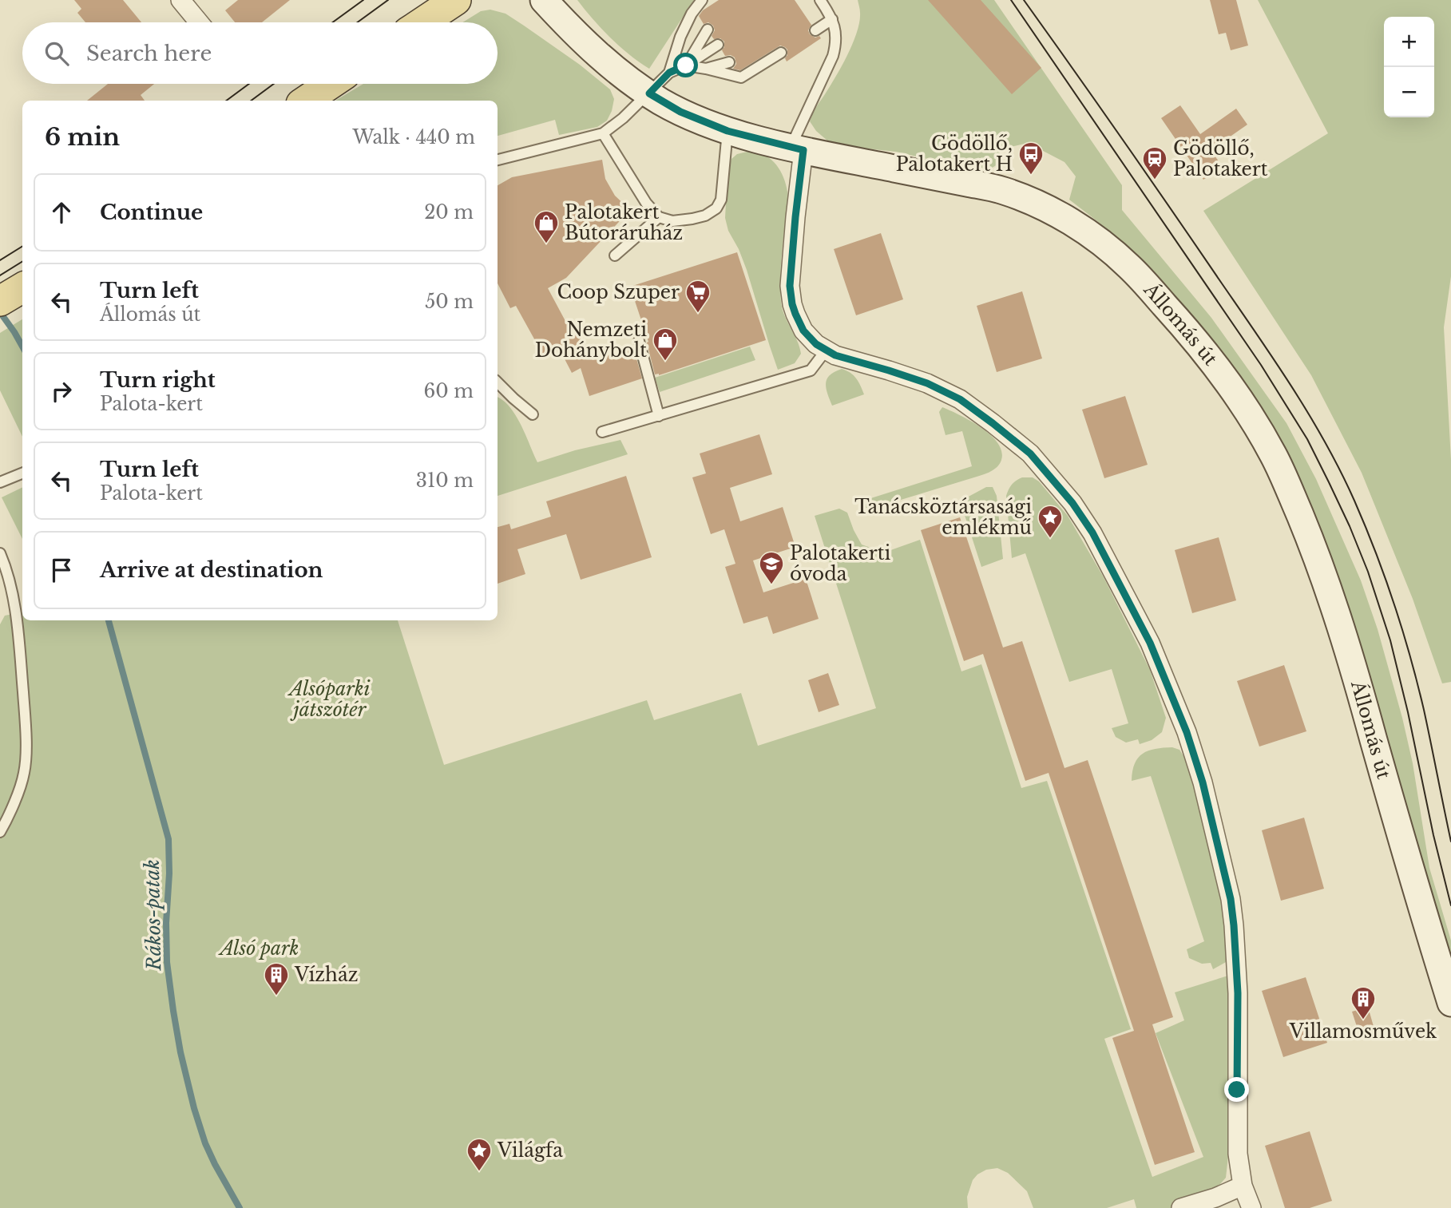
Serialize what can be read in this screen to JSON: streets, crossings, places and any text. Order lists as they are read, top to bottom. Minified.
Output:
{"streets":{"main road":["Állomás út"]},"water":["Rákos-patak"],"parks":["Alsóparki játszótér","Alsó park"],"places":{"bus stop":["Gödöllő, Palotakert H"],"station":["Gödöllő, Palotakert"],"shop":["Palotakert Bútoráruház","Nemzeti Dohánybolt"],"supermarket":["Coop Szuper"],"place":["Tanácsköztársasági emlékmű","Világfa"],"school or university":["Palotakerti óvoda"],"building":["Vízház","Villamosművek"]},"page":{"map_buttons":["+","−"],"search":"Search here","heading":["6 min","Walk · 440 m"],"list":[["Continue","20 m"],["Turn left","Állomás út","50 m"],["Turn right","Palota-kert","60 m"],["Turn left","Palota-kert","310 m"],"Arrive at destination"]}}
